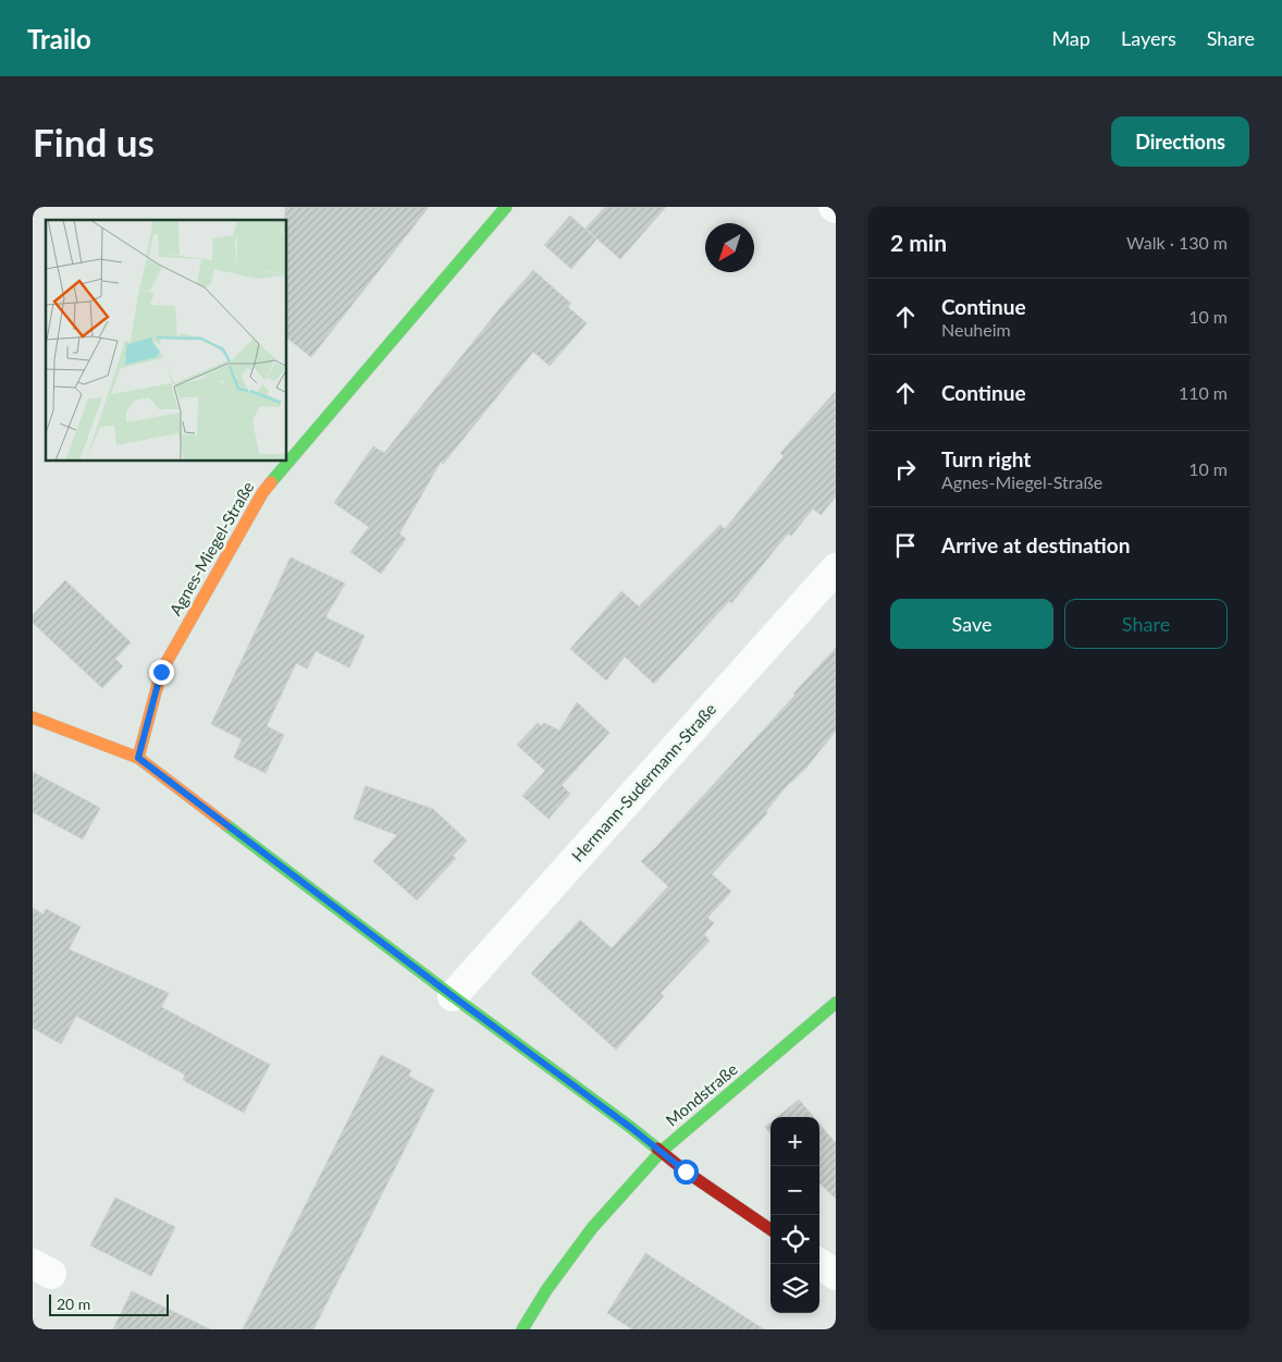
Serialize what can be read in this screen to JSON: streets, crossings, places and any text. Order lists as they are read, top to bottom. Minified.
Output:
{"streets":{"street":["Agnes-Miegel-Straße","Hermann-Sudermann-Straße","Mondstraße"]},"scale_bar":"20 m","north":"bottom left","page":{"header":"Trailo","nav":["Map","Layers","Share"],"buttons":["Directions",["Save","Share"]],"title":"Find us","heading":["2 min","Walk · 130 m"],"list":[["Continue","Neuheim","10 m"],["Continue","110 m"],["Turn right","Agnes-Miegel-Straße","10 m"],"Arrive at destination"],"map_buttons":["+","−"],"scale":"20 m"}}
